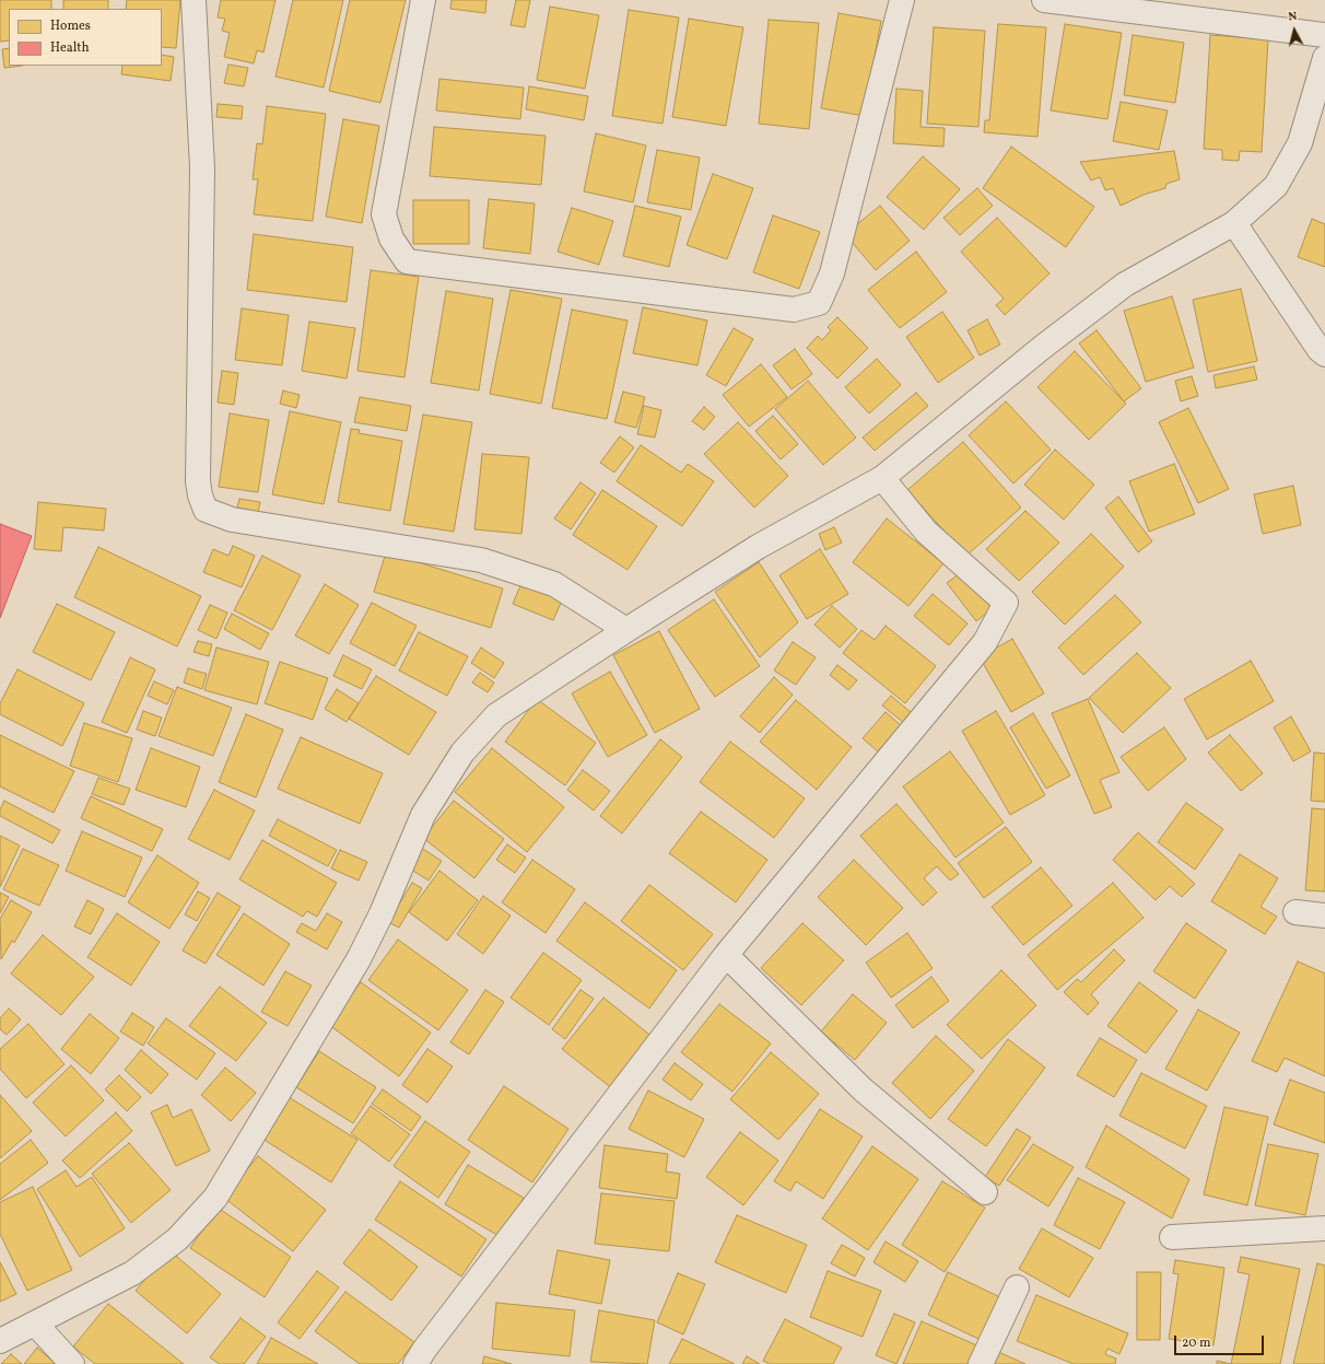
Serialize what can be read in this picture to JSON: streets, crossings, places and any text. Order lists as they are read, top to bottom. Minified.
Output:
{"legend":["Homes","Health"],"scale_bar":"20 m","north":"top"}
